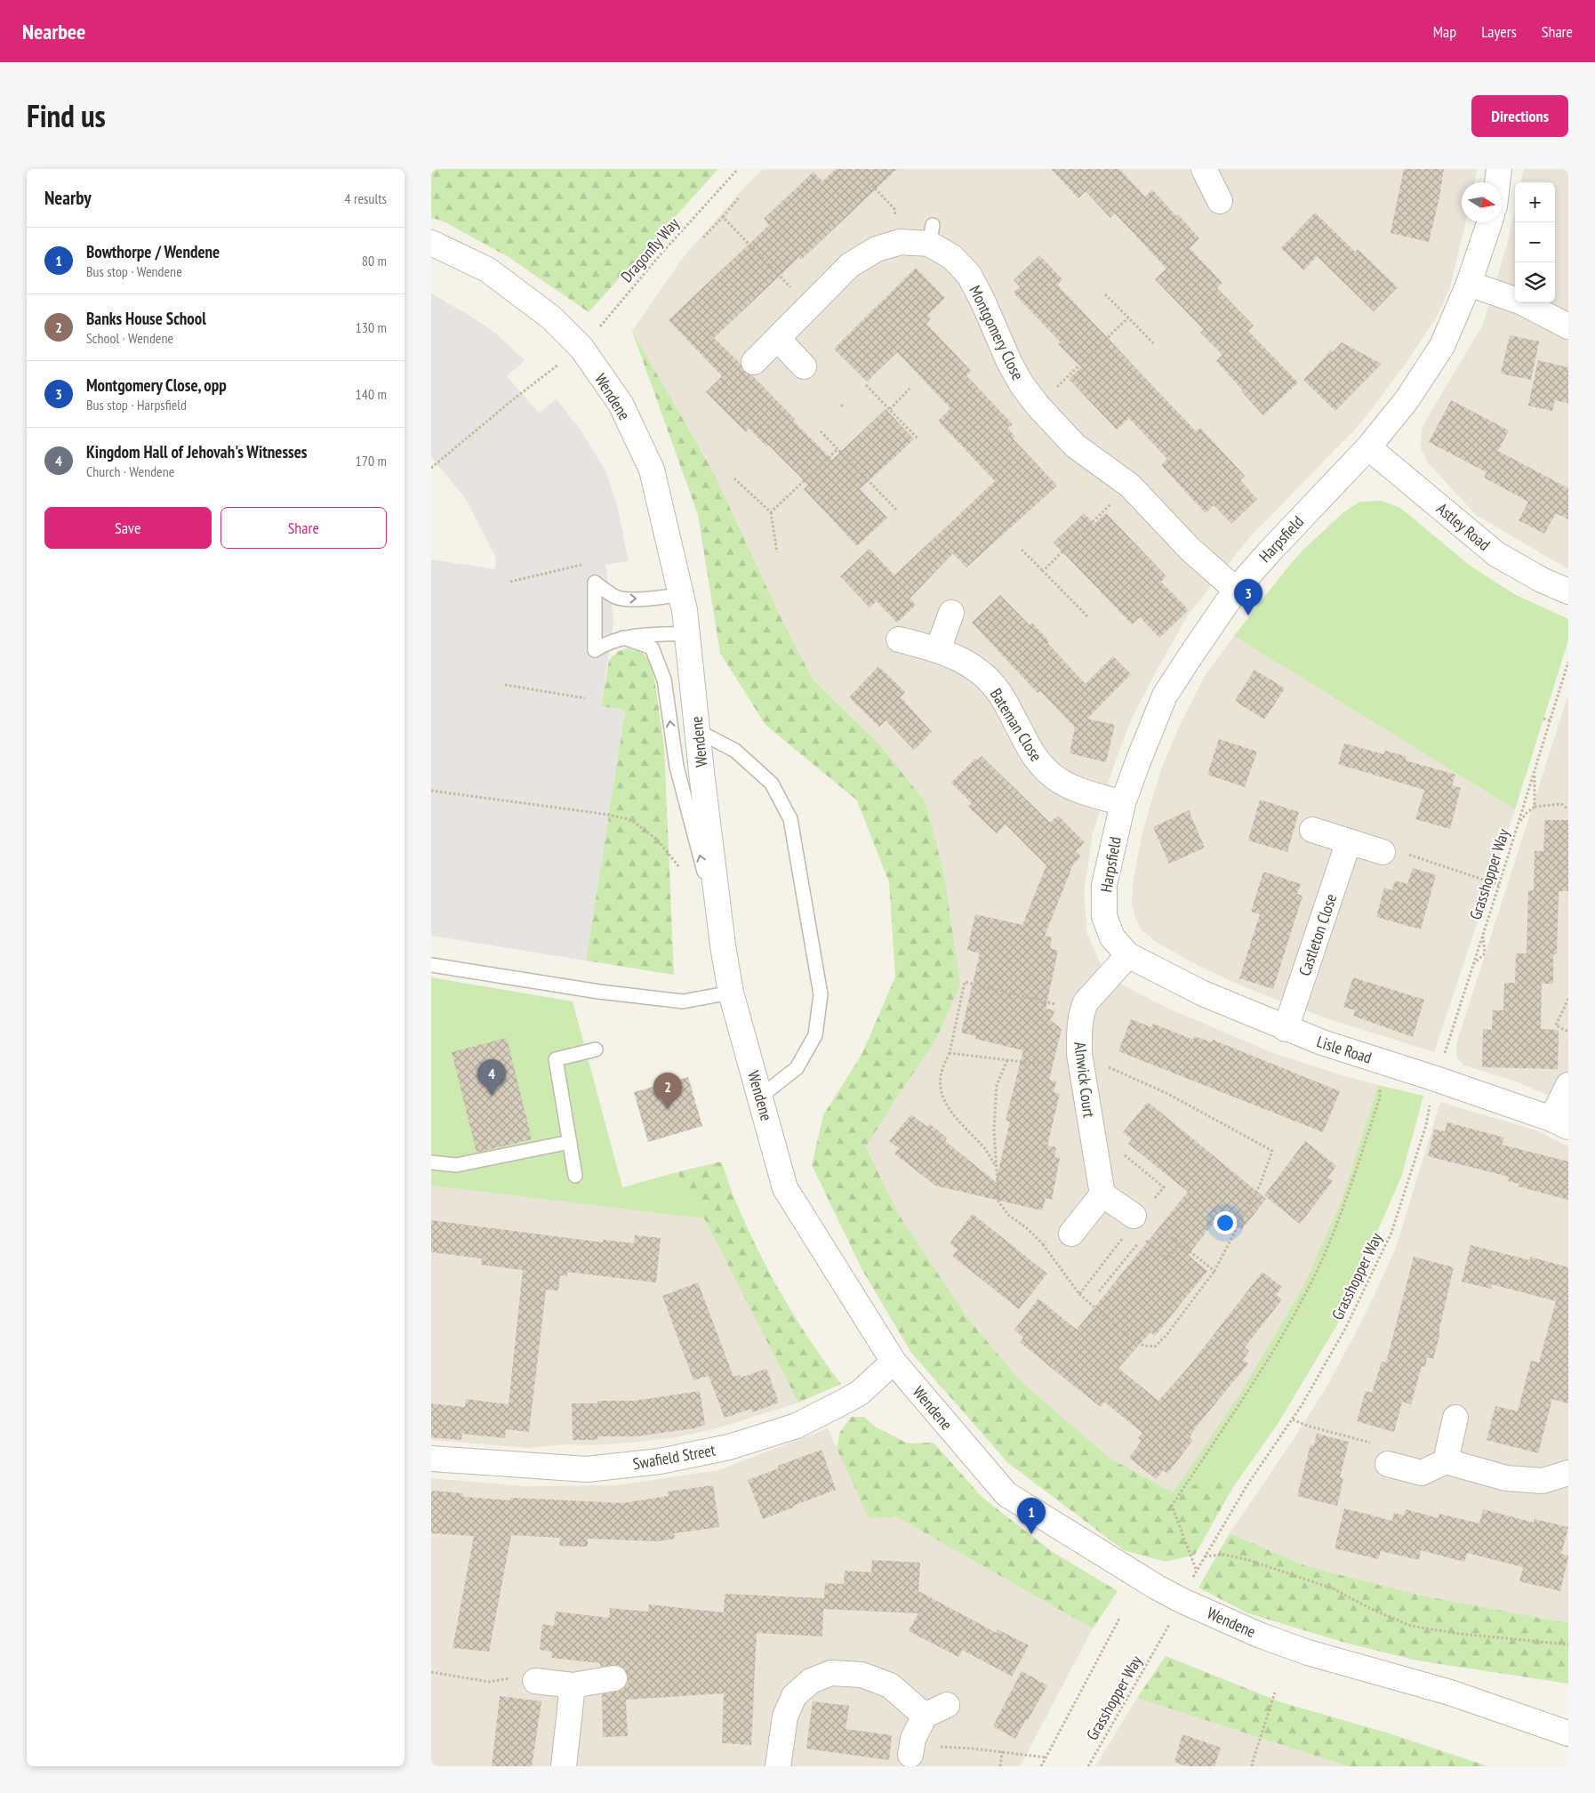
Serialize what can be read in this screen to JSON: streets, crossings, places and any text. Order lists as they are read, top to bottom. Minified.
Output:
{"streets":{"street":["Montgomery Close","Wendene","Astley Road","Harpsfield","Bateman Close","Castleton Close","Lisle Road","Alnwick Court","Swafield Street"],"path":["Dragonfly Way","Grasshopper Way"]},"crossings":[["Dragonfly Way","Wendene"],["Montgomery Close","Harpsfield"],["Wendene","Swafield Street"],["Astley Road","Harpsfield"],["Harpsfield","Bateman Close"],["Harpsfield","Lisle Road"],["Harpsfield","Alnwick Court"],["Grasshopper Way","Lisle Road"],["Castleton Close","Lisle Road"],["Lisle Road","Alnwick Court"]],"north":"right","page":{"header":"Nearbee","nav":["Map","Layers","Share"],"title":"Find us","buttons":["Directions",["Save","Share"]],"heading":["Nearby","4 results"],"map_buttons":["+","−"],"list":[{"mark":"1","name":"Bowthorpe / Wendene","note":"Bus stop · Wendene","value":"80 m"},{"mark":"2","name":"Banks House School","note":"School · Wendene","value":"130 m"},{"mark":"3","name":"Montgomery Close, opp","note":"Bus stop · Harpsfield","value":"140 m"},{"mark":"4","name":"Kingdom Hall of Jehovah's Witnesses","note":"Church · Wendene","value":"170 m"}],"pins":["3","4","2","1"]}}
